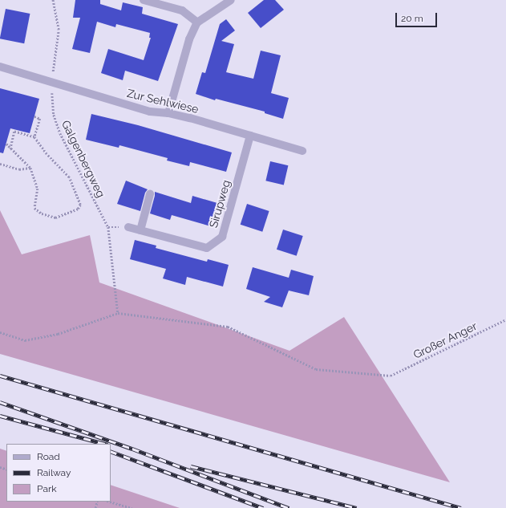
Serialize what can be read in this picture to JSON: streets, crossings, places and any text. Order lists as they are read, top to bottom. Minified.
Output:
{"streets":{"street":["Zur Sehlwiese","Sirupweg"],"path":["Galgenbergweg","Großer Anger"]},"crossings":[["Zur Sehlwiese","Galgenbergweg"],["Zur Sehlwiese","Sirupweg"]],"legend":["Road","Railway","Park"],"scale_bar":"20 m"}
